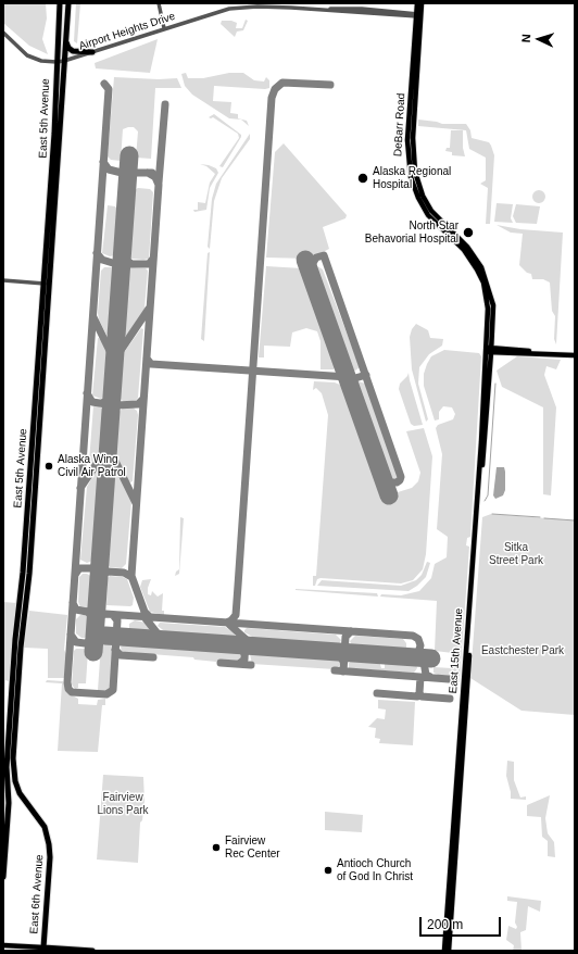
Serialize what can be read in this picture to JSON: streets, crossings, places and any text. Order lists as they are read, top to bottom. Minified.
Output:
{"streets":{"highway":["East 5th Avenue","East 6th Avenue"],"main road":["DeBarr Road","East 15th Avenue"],"street":["Airport Heights Drive"]},"crossings":[["Airport Heights Drive","East 5th Avenue"],["Airport Heights Drive","DeBarr Road"],["East 5th Avenue","East 6th Avenue"],["DeBarr Road","East 15th Avenue"]],"parks":["Sitka Street Park","Eastchester Park","Fairview Lions Park"],"places":["Alaska Regional Hospital","North Star Behavorial Hospital","Alaska Wing Civil Air Patrol","Fairview Rec Center","Antioch Church of God In Christ"],"scale_bar":"200 m","north":"left"}
